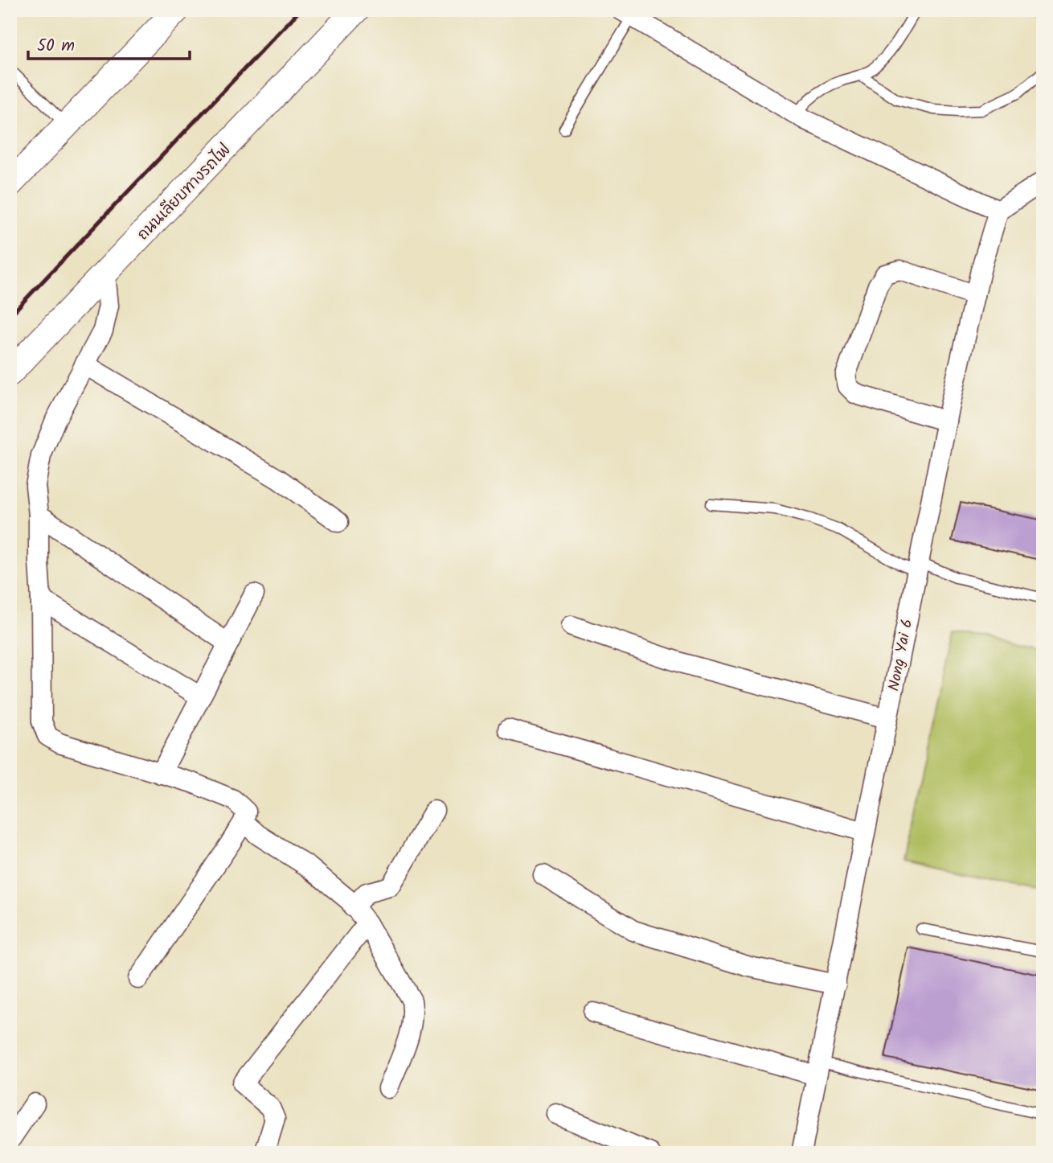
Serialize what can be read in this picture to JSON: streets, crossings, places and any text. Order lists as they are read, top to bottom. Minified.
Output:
{"streets":{"street":["ถนนเลียบทางรถไฟ","Nong Yai 6"]},"scale_bar":"50 m"}
